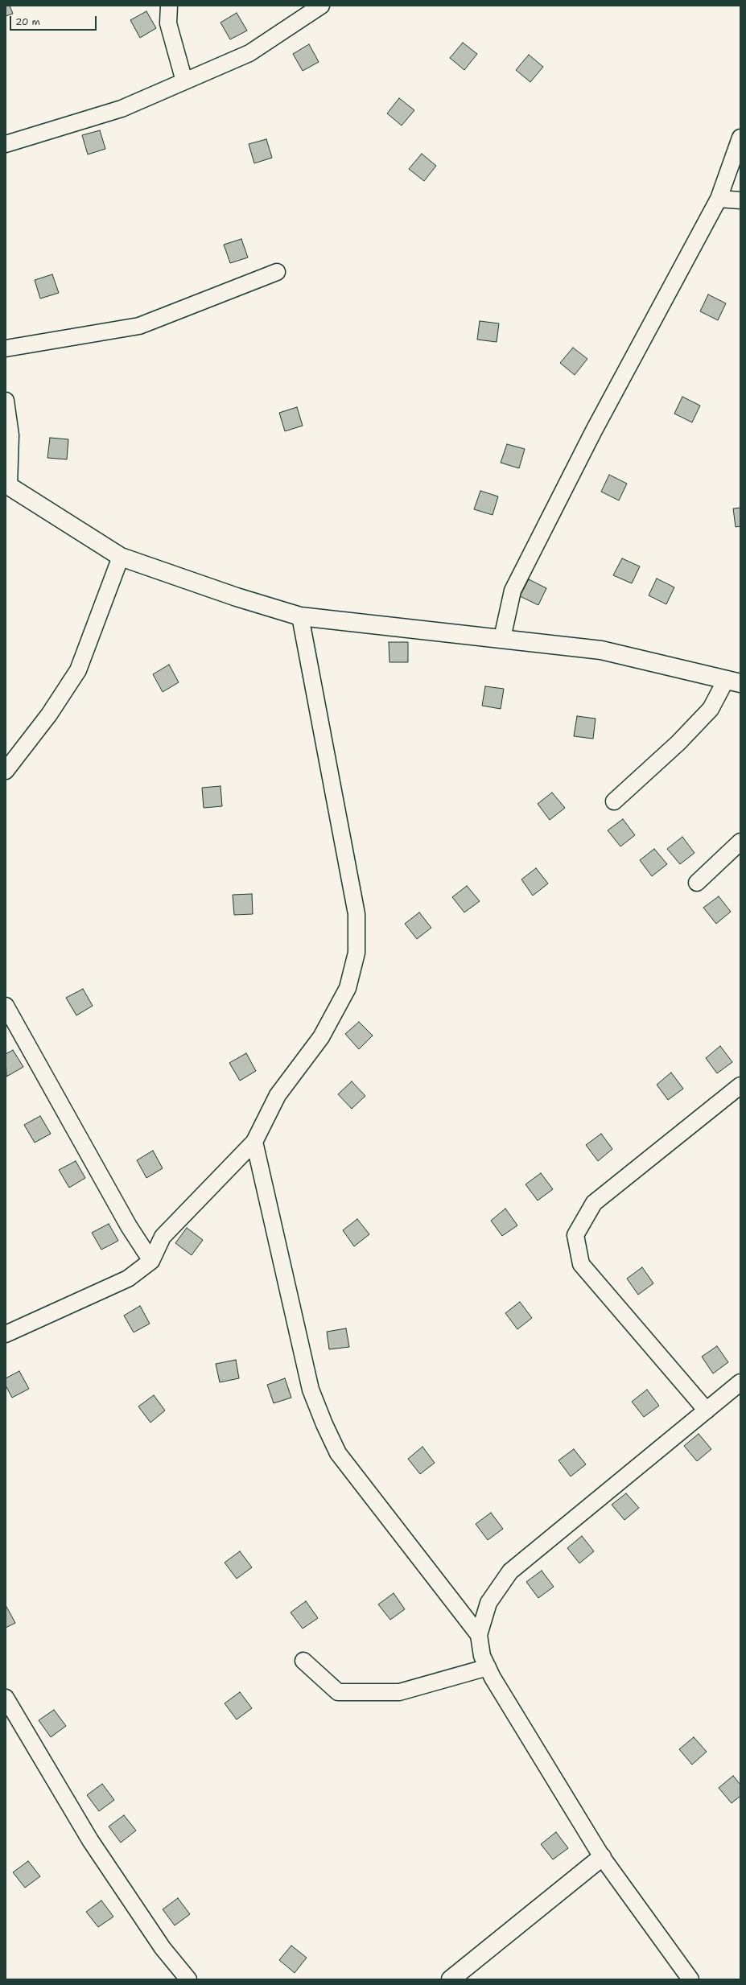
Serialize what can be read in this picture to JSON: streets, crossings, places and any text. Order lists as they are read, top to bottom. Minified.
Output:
{"scale_bar":"20 m"}
